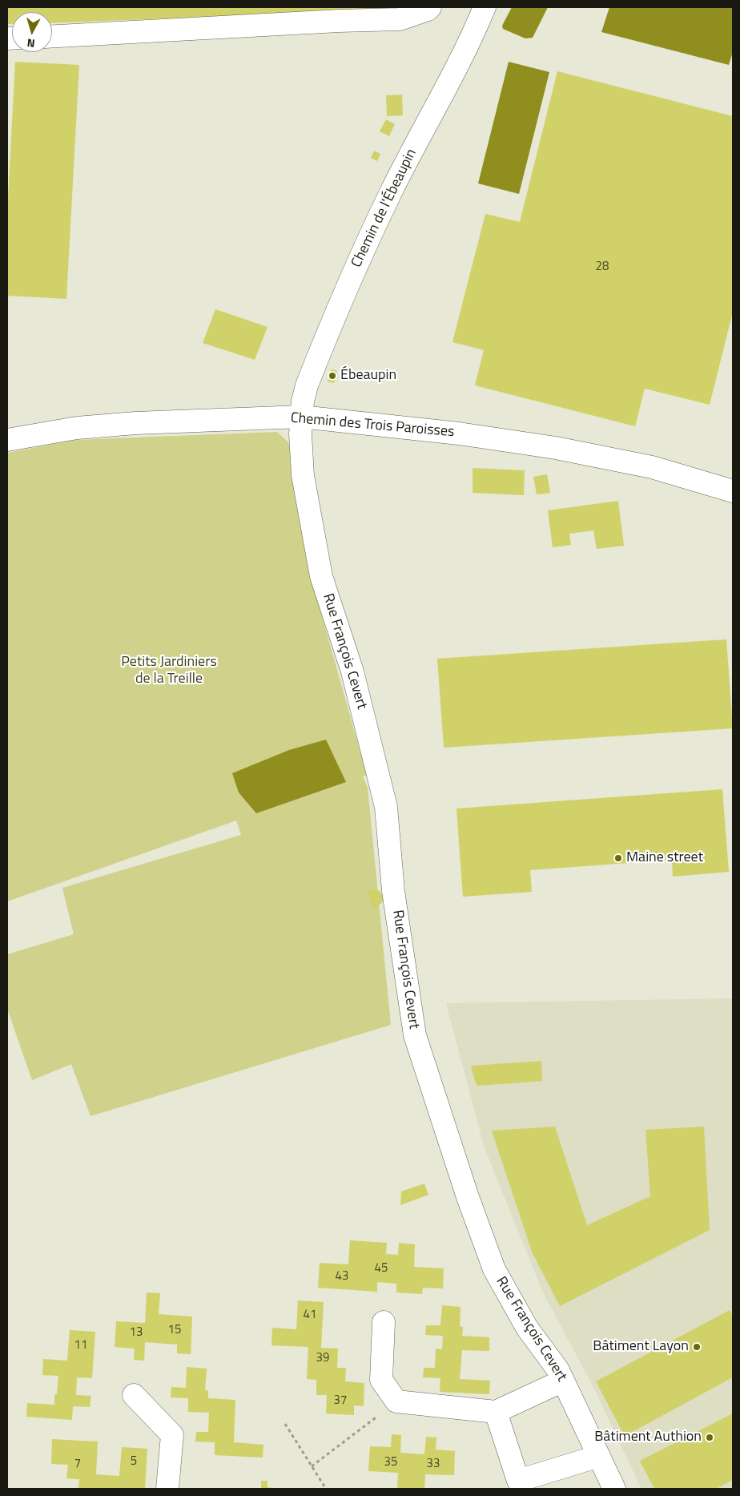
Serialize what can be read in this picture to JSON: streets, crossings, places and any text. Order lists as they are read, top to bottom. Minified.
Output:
{"streets":{"street":["Chemin de l'Ébeaupin","Chemin des Trois Paroisses","Rue François Cevert"]},"crossings":[["Chemin de l'Ébeaupin","Chemin des Trois Paroisses"],["Chemin de l'Ébeaupin","Rue François Cevert"],["Chemin des Trois Paroisses","Rue François Cevert"]],"parks":["Petits Jardiniers de la Treille"],"places":["Ébeaupin","Maine street","Bâtiment Layon","Bâtiment Authion"],"house_numbers":["28","45","43","41","15","13","11","39","37","5","35","7","33"],"north":"bottom"}
